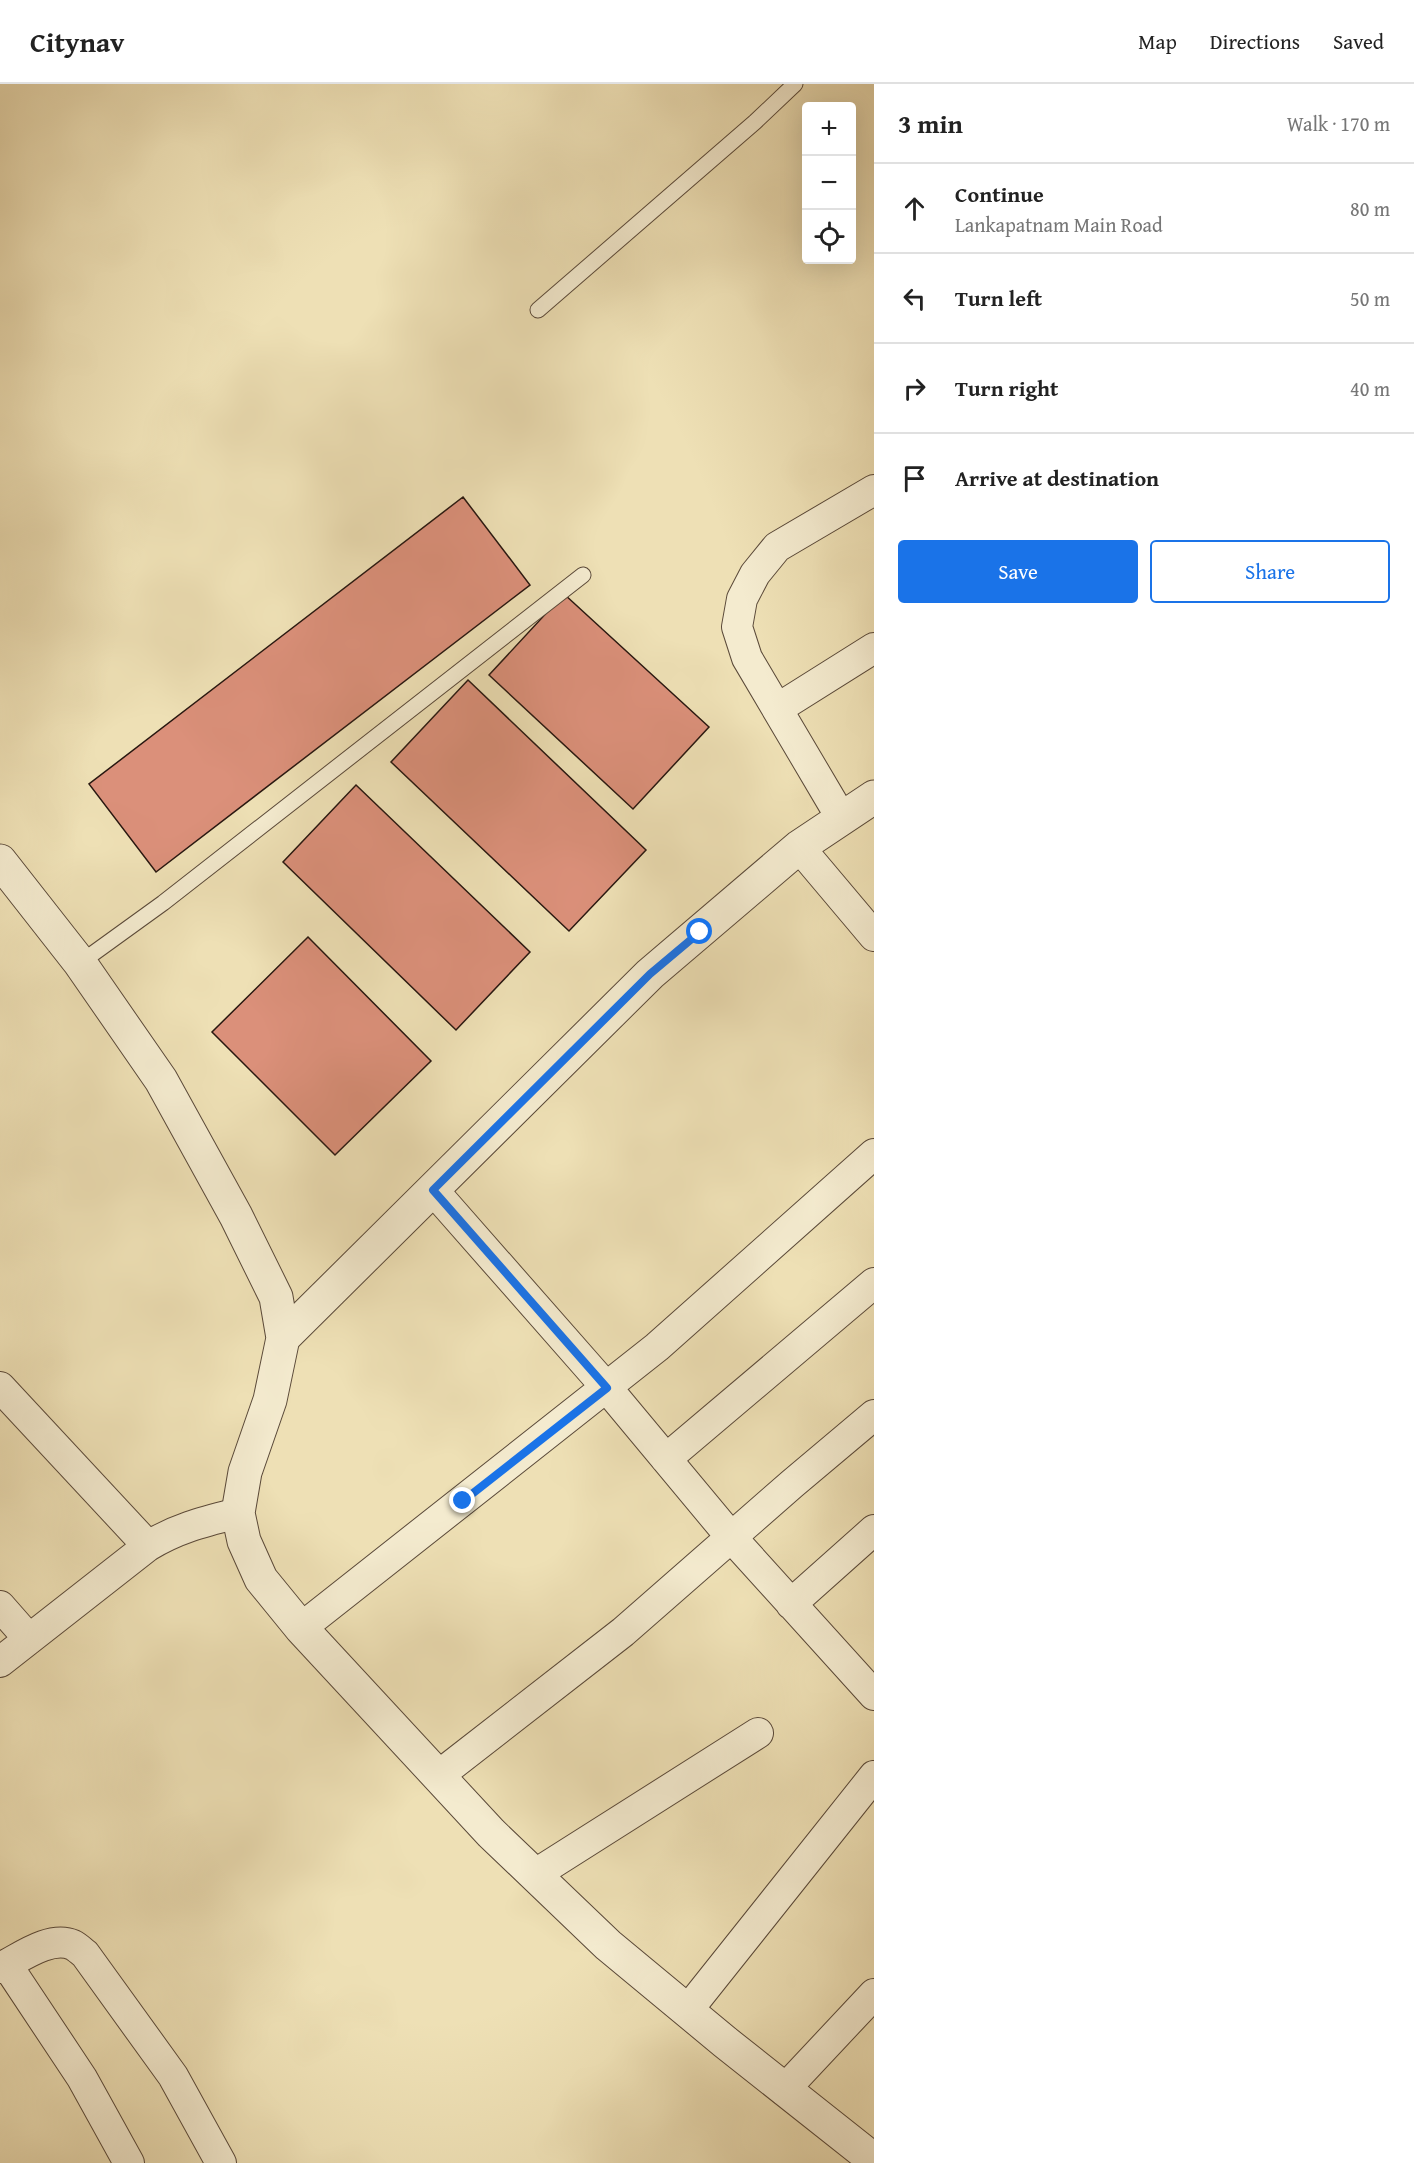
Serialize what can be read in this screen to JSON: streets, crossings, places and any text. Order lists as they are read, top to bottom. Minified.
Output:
{"page":{"header":"Citynav","nav":["Map","Directions","Saved"],"heading":["3 min","Walk · 170 m"],"map_buttons":["+","−"],"list":[["Continue","Lankapatnam Main Road","80 m"],["Turn left","50 m"],["Turn right","40 m"],"Arrive at destination"],"buttons":["Save","Share"]}}
